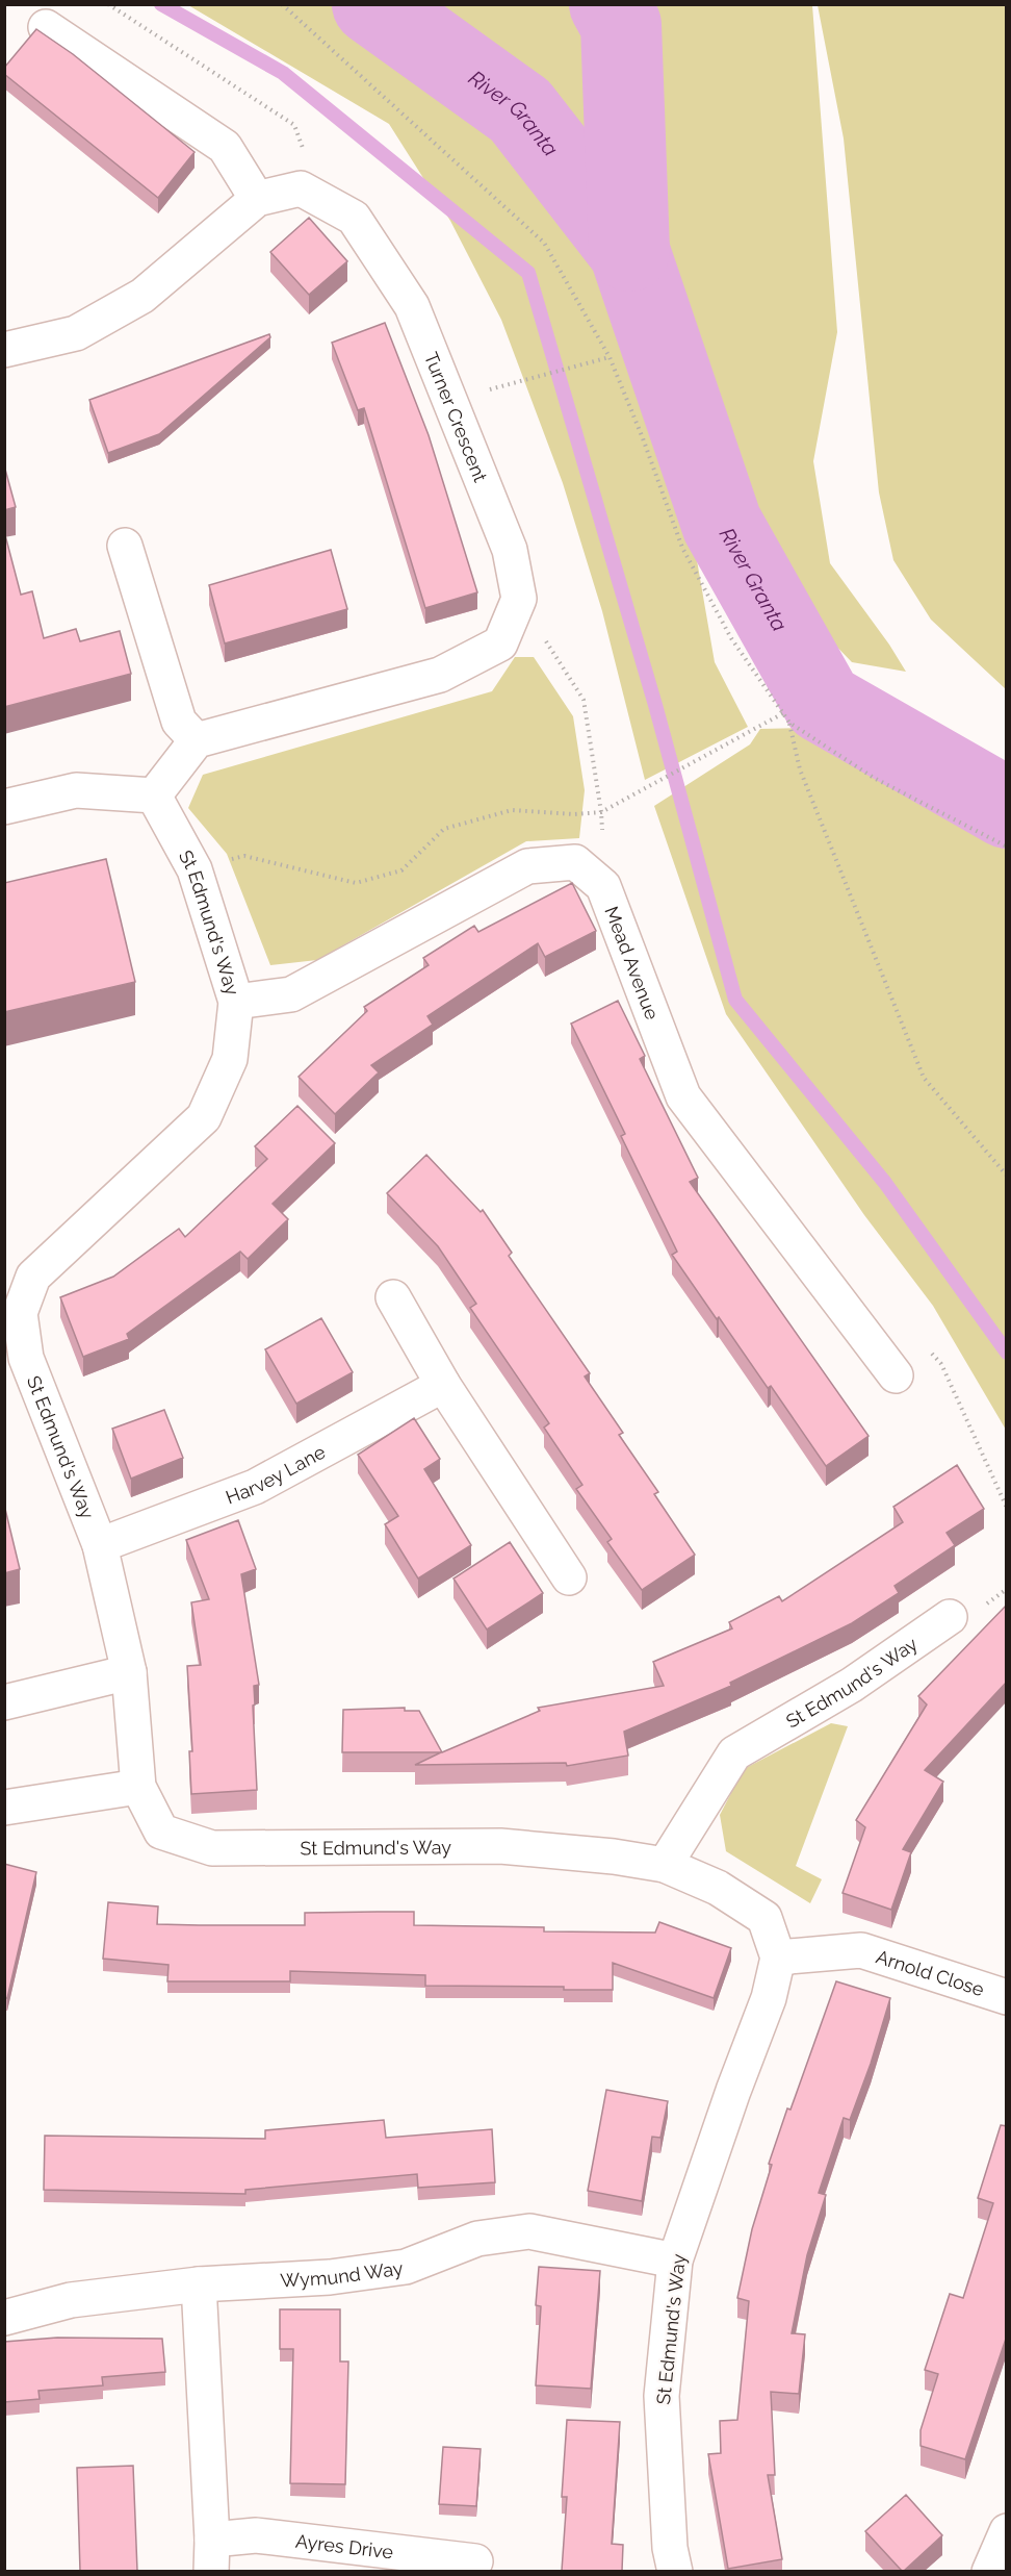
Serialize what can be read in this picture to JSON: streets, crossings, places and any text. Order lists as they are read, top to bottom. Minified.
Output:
{"streets":{"street":["Turner Crescent","St Edmund's Way","Mead Avenue","Harvey Lane","Arnold Close","Wymund Way","Ayres Drive"]},"crossings":[["St Edmund's Way","Mead Avenue"],["St Edmund's Way","Harvey Lane"],["St Edmund's Way","Arnold Close"],["St Edmund's Way","Wymund Way"],["Wymund Way","Ayres Drive"]],"water":["River Granta"]}
